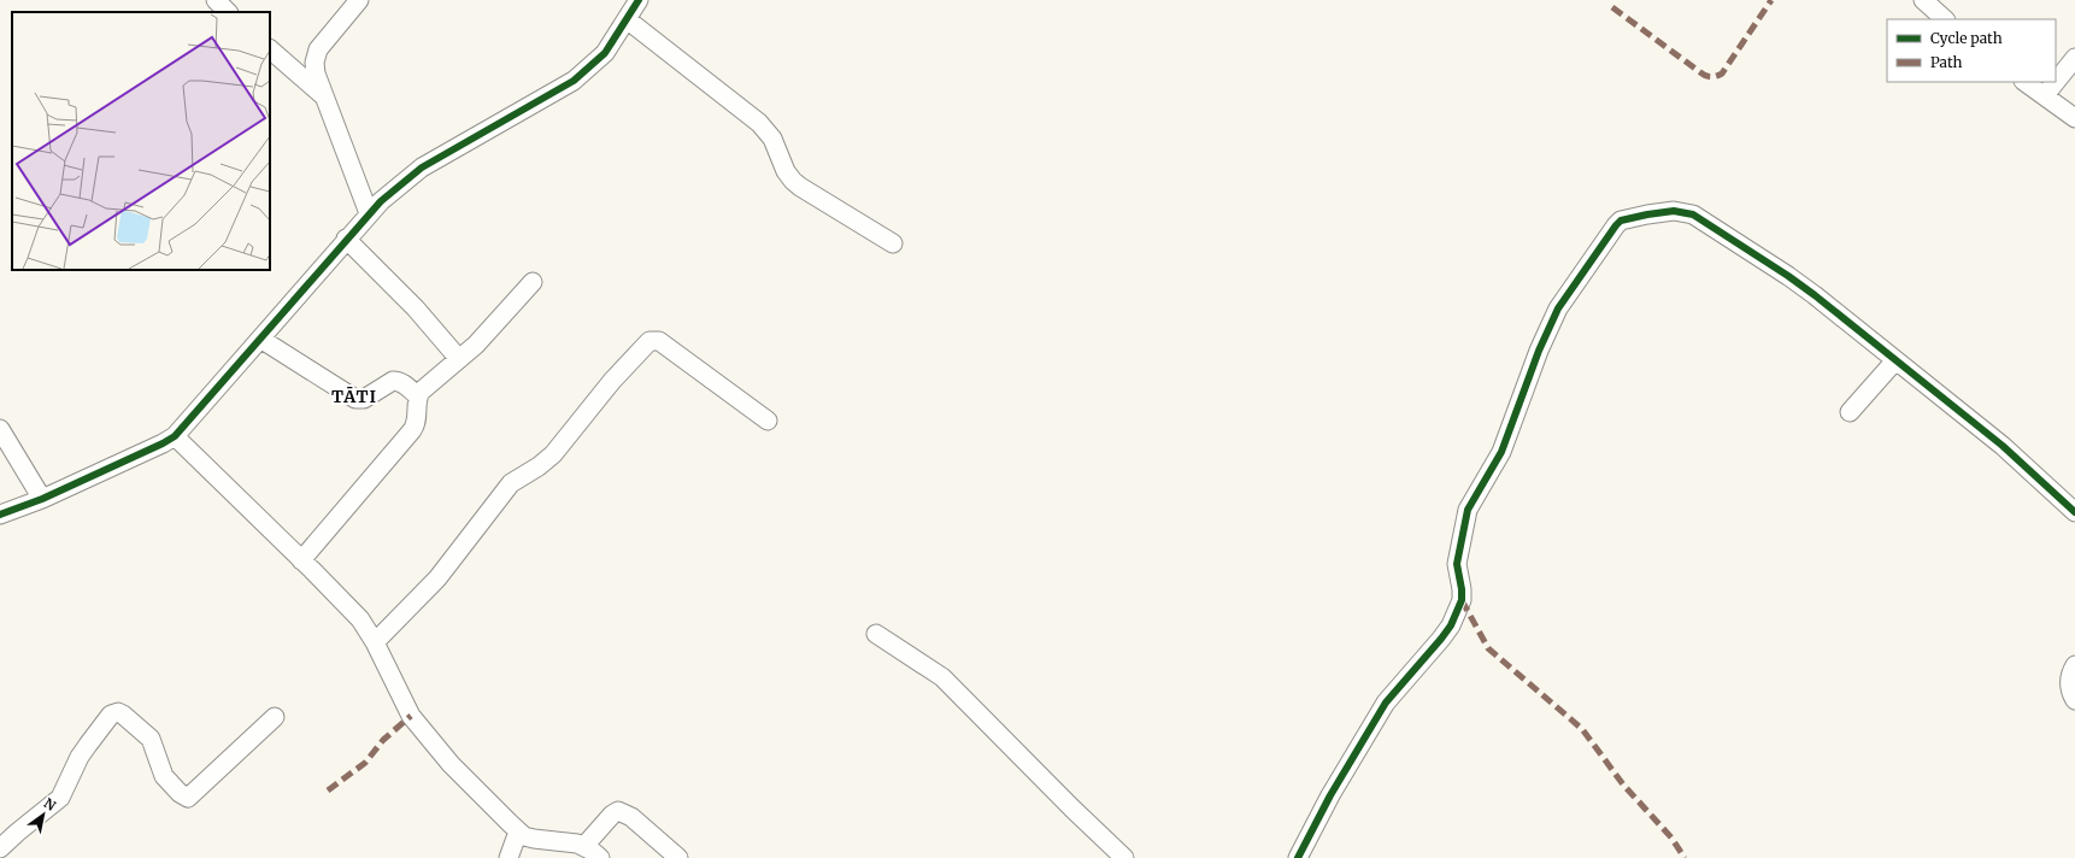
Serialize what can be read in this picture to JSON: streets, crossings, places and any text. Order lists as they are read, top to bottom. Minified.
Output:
{"districts":["TĀTI"],"legend":["Cycle path","Path"],"north":"top right"}
